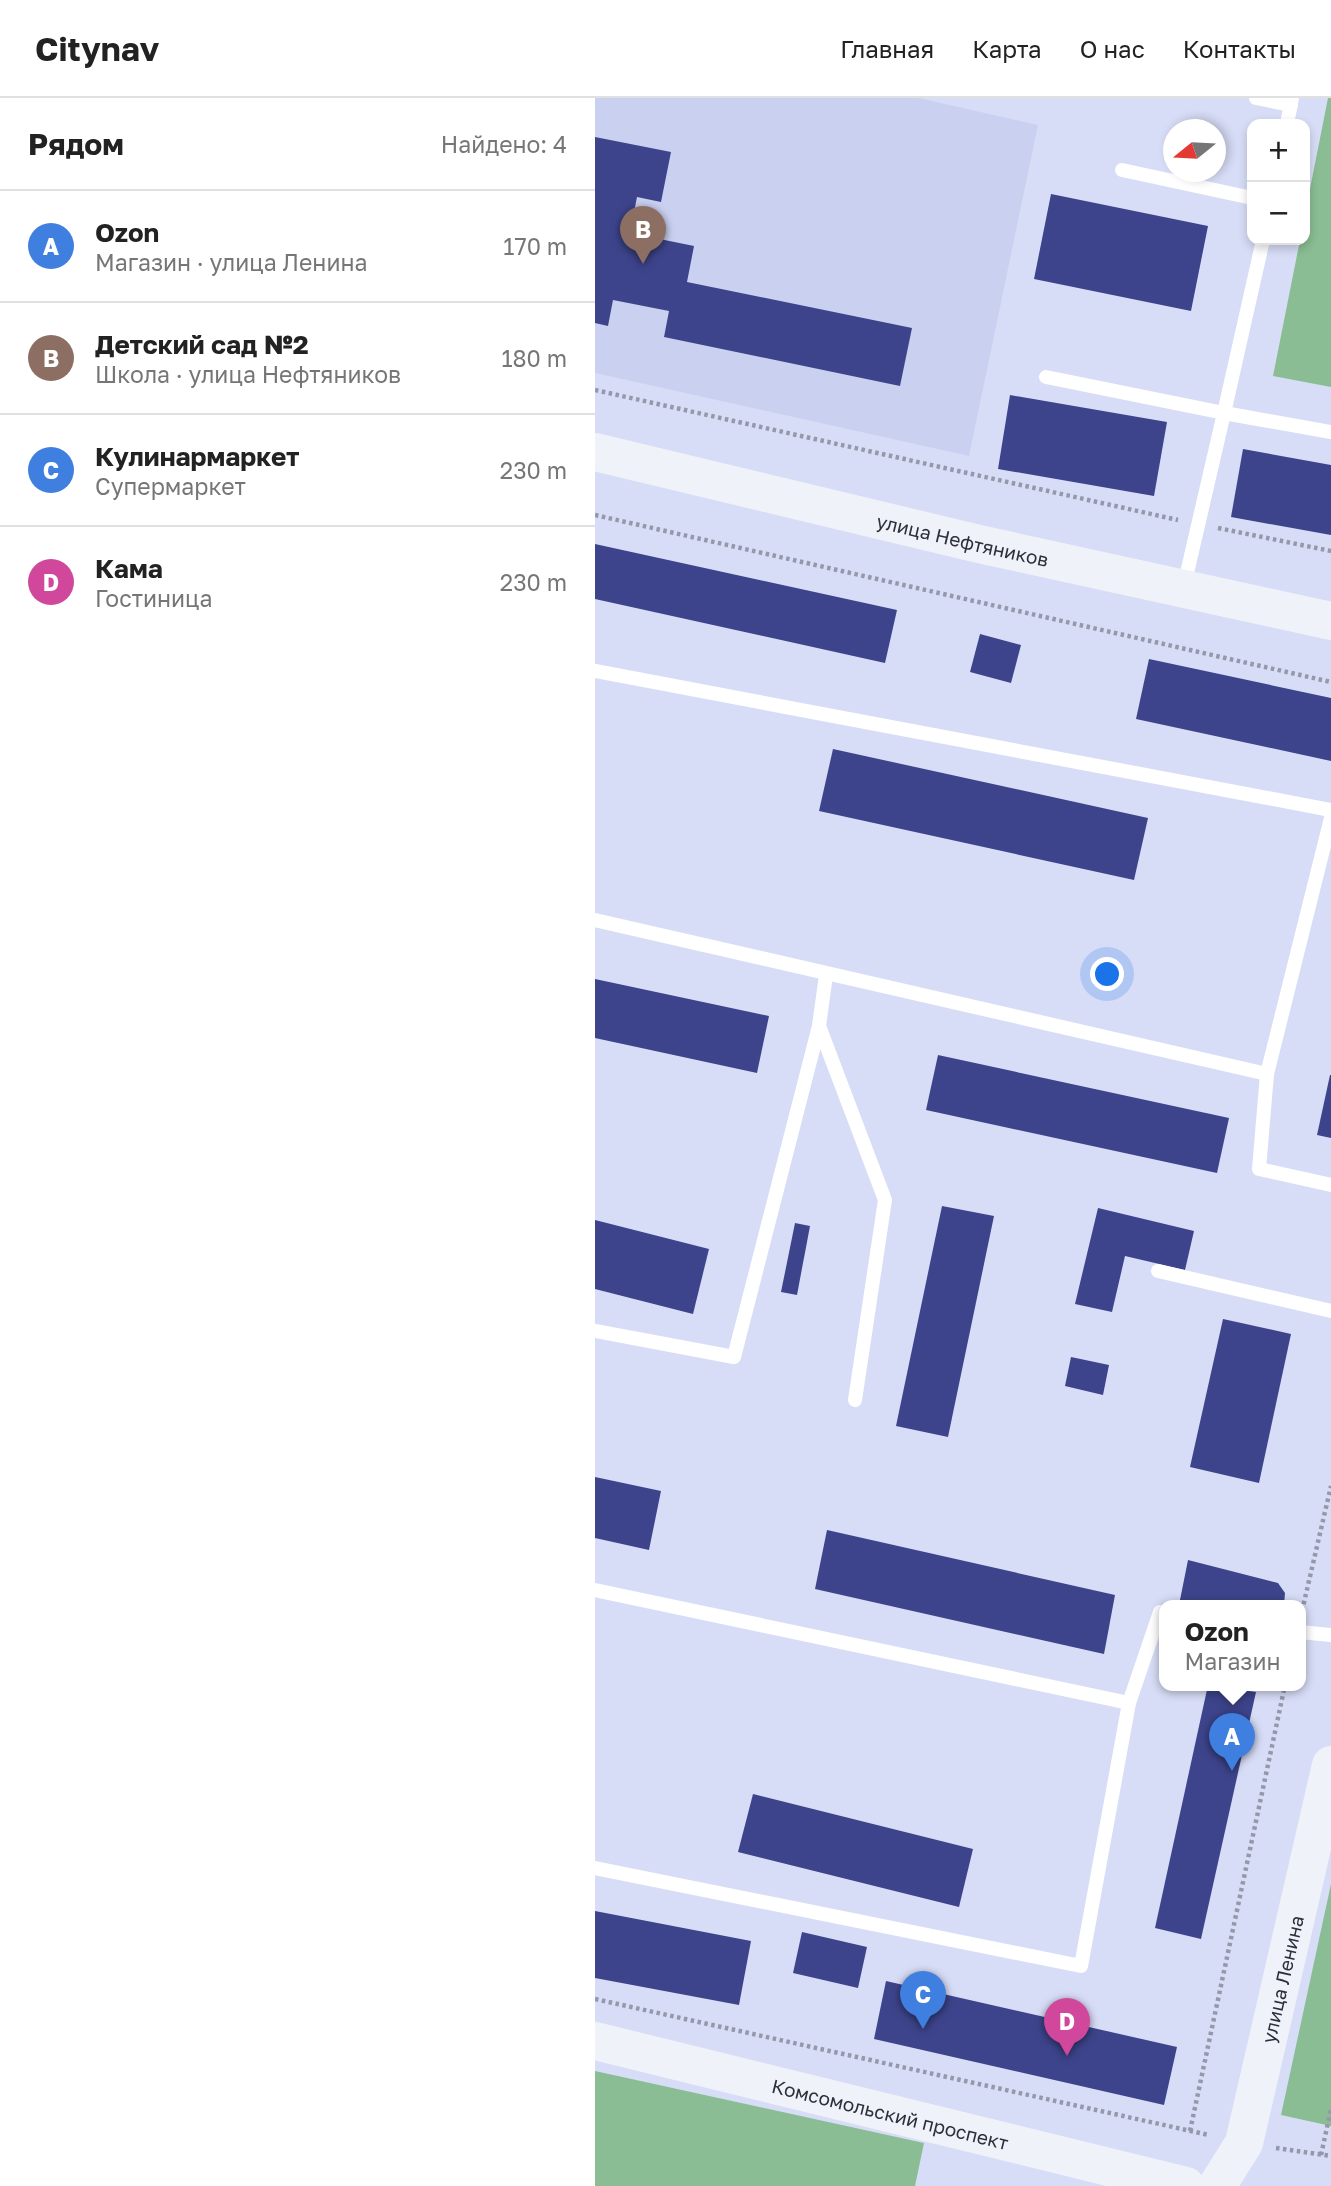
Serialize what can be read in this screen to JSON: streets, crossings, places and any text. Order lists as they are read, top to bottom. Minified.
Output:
{"streets":{"main road":["улица Нефтяников","улица Ленина","Комсомольский проспект"]},"north":"left","page":{"header":"Citynav","nav":["Главная","Карта","О нас","Контакты"],"heading":["Рядом","Найдено: 4"],"map_buttons":["+","−"],"list":[{"mark":"A","name":"Ozon","note":"Магазин · улица Ленина","value":"170 m"},{"mark":"B","name":"Детский сад №2","note":"Школа · улица Нефтяников","value":"180 m"},{"mark":"C","name":"Кулинармаркет","note":"Супермаркет","value":"230 m"},{"mark":"D","name":"Кама","note":"Гостиница","value":"230 m"}],"pins":["B","A","C","D"],"popup":["Ozon","Магазин"]}}
